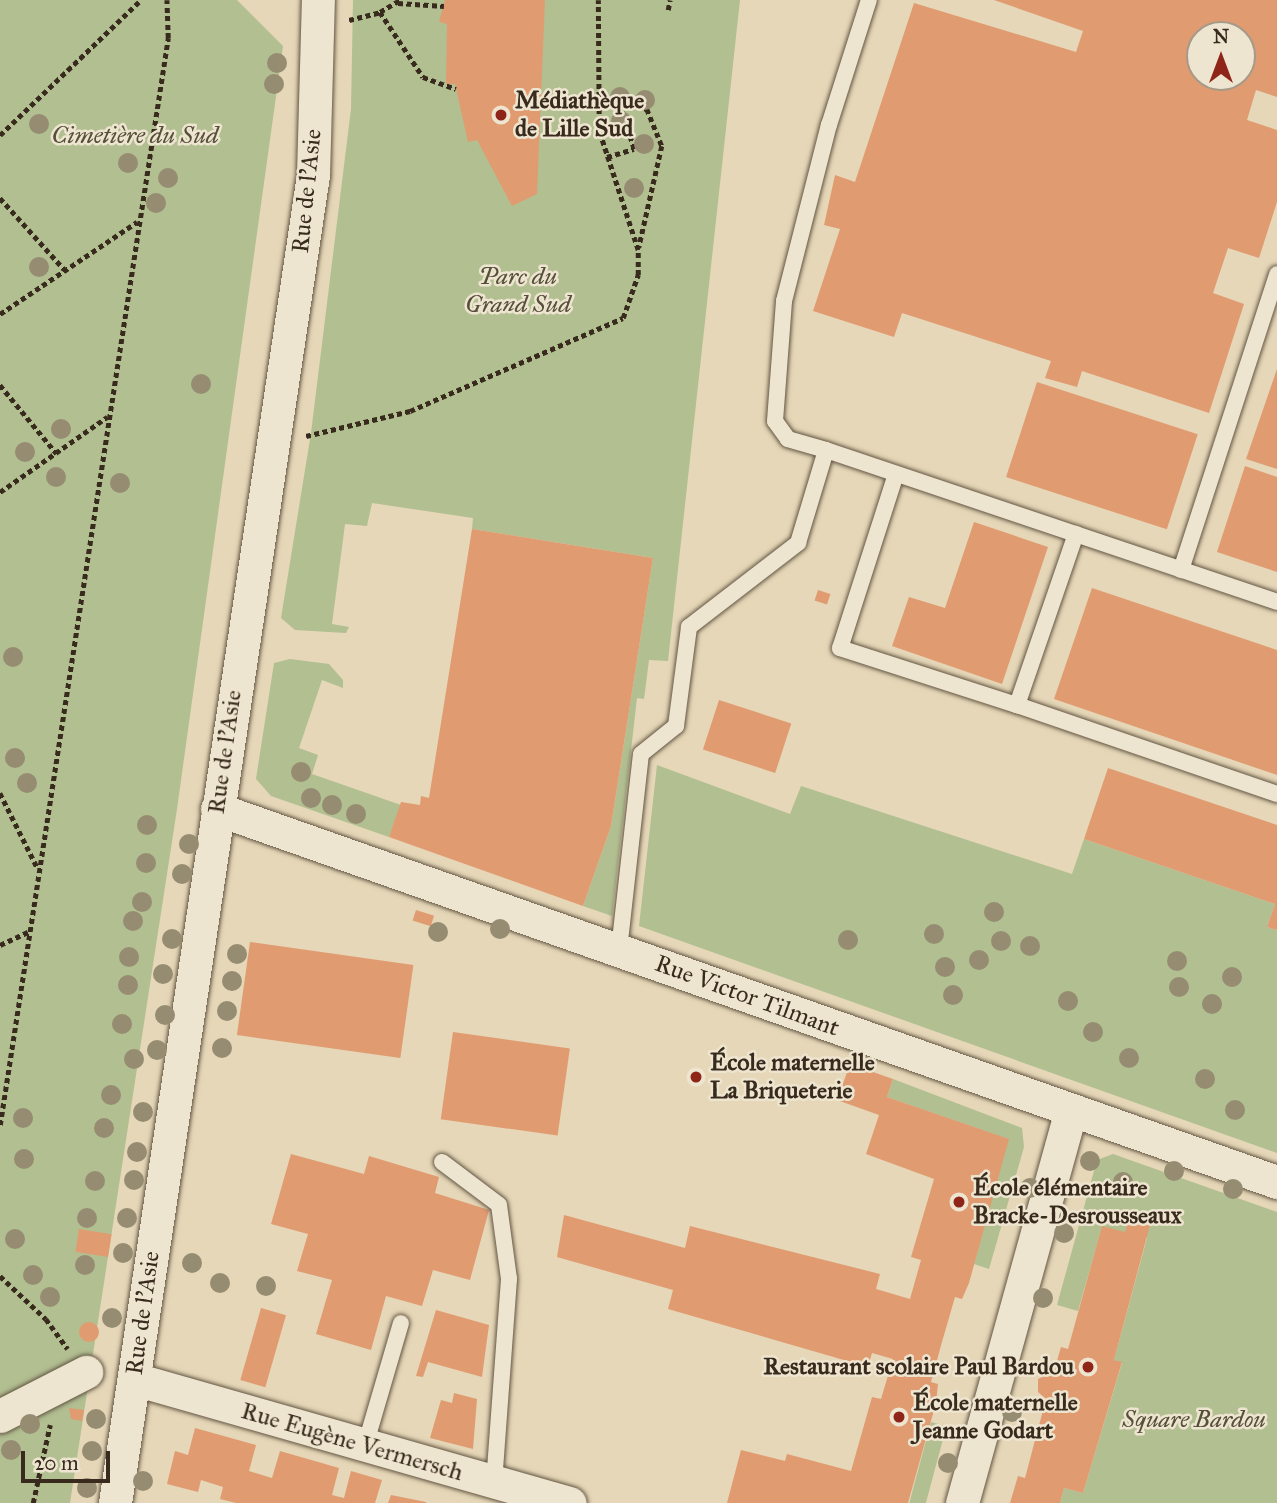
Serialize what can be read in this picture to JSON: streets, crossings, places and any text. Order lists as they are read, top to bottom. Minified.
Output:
{"streets":{"street":["Rue de l'Asie","Rue Victor Tilmant","Rue Eugène Vermersch"]},"crossings":[["Rue de l'Asie","Rue Victor Tilmant"],["Rue de l'Asie","Rue Eugène Vermersch"]],"parks":["Cimetière du Sud","Parc du Grand Sud","Square Bardou"],"places":["Médiathèque de Lille Sud","École maternelle La Briqueterie","École élémentaire Bracke-Desrousseaux","Restaurant scolaire Paul Bardou","École maternelle Jeanne Godart"],"scale_bar":"20 m","north":"top"}
